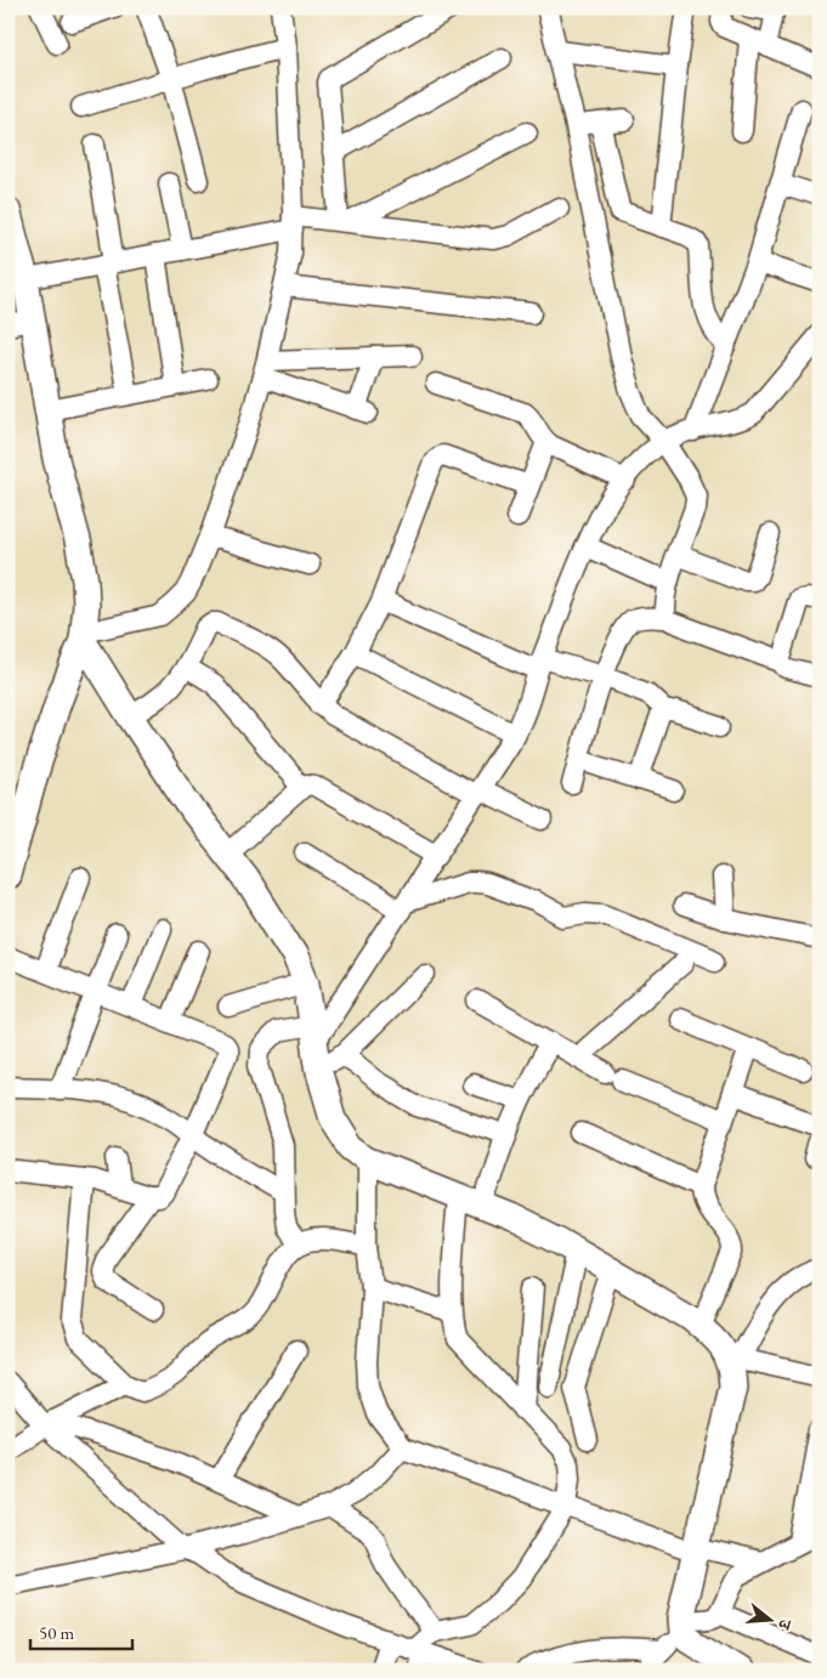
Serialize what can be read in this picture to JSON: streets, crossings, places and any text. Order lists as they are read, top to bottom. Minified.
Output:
{"scale_bar":"50 m","north":"right"}
